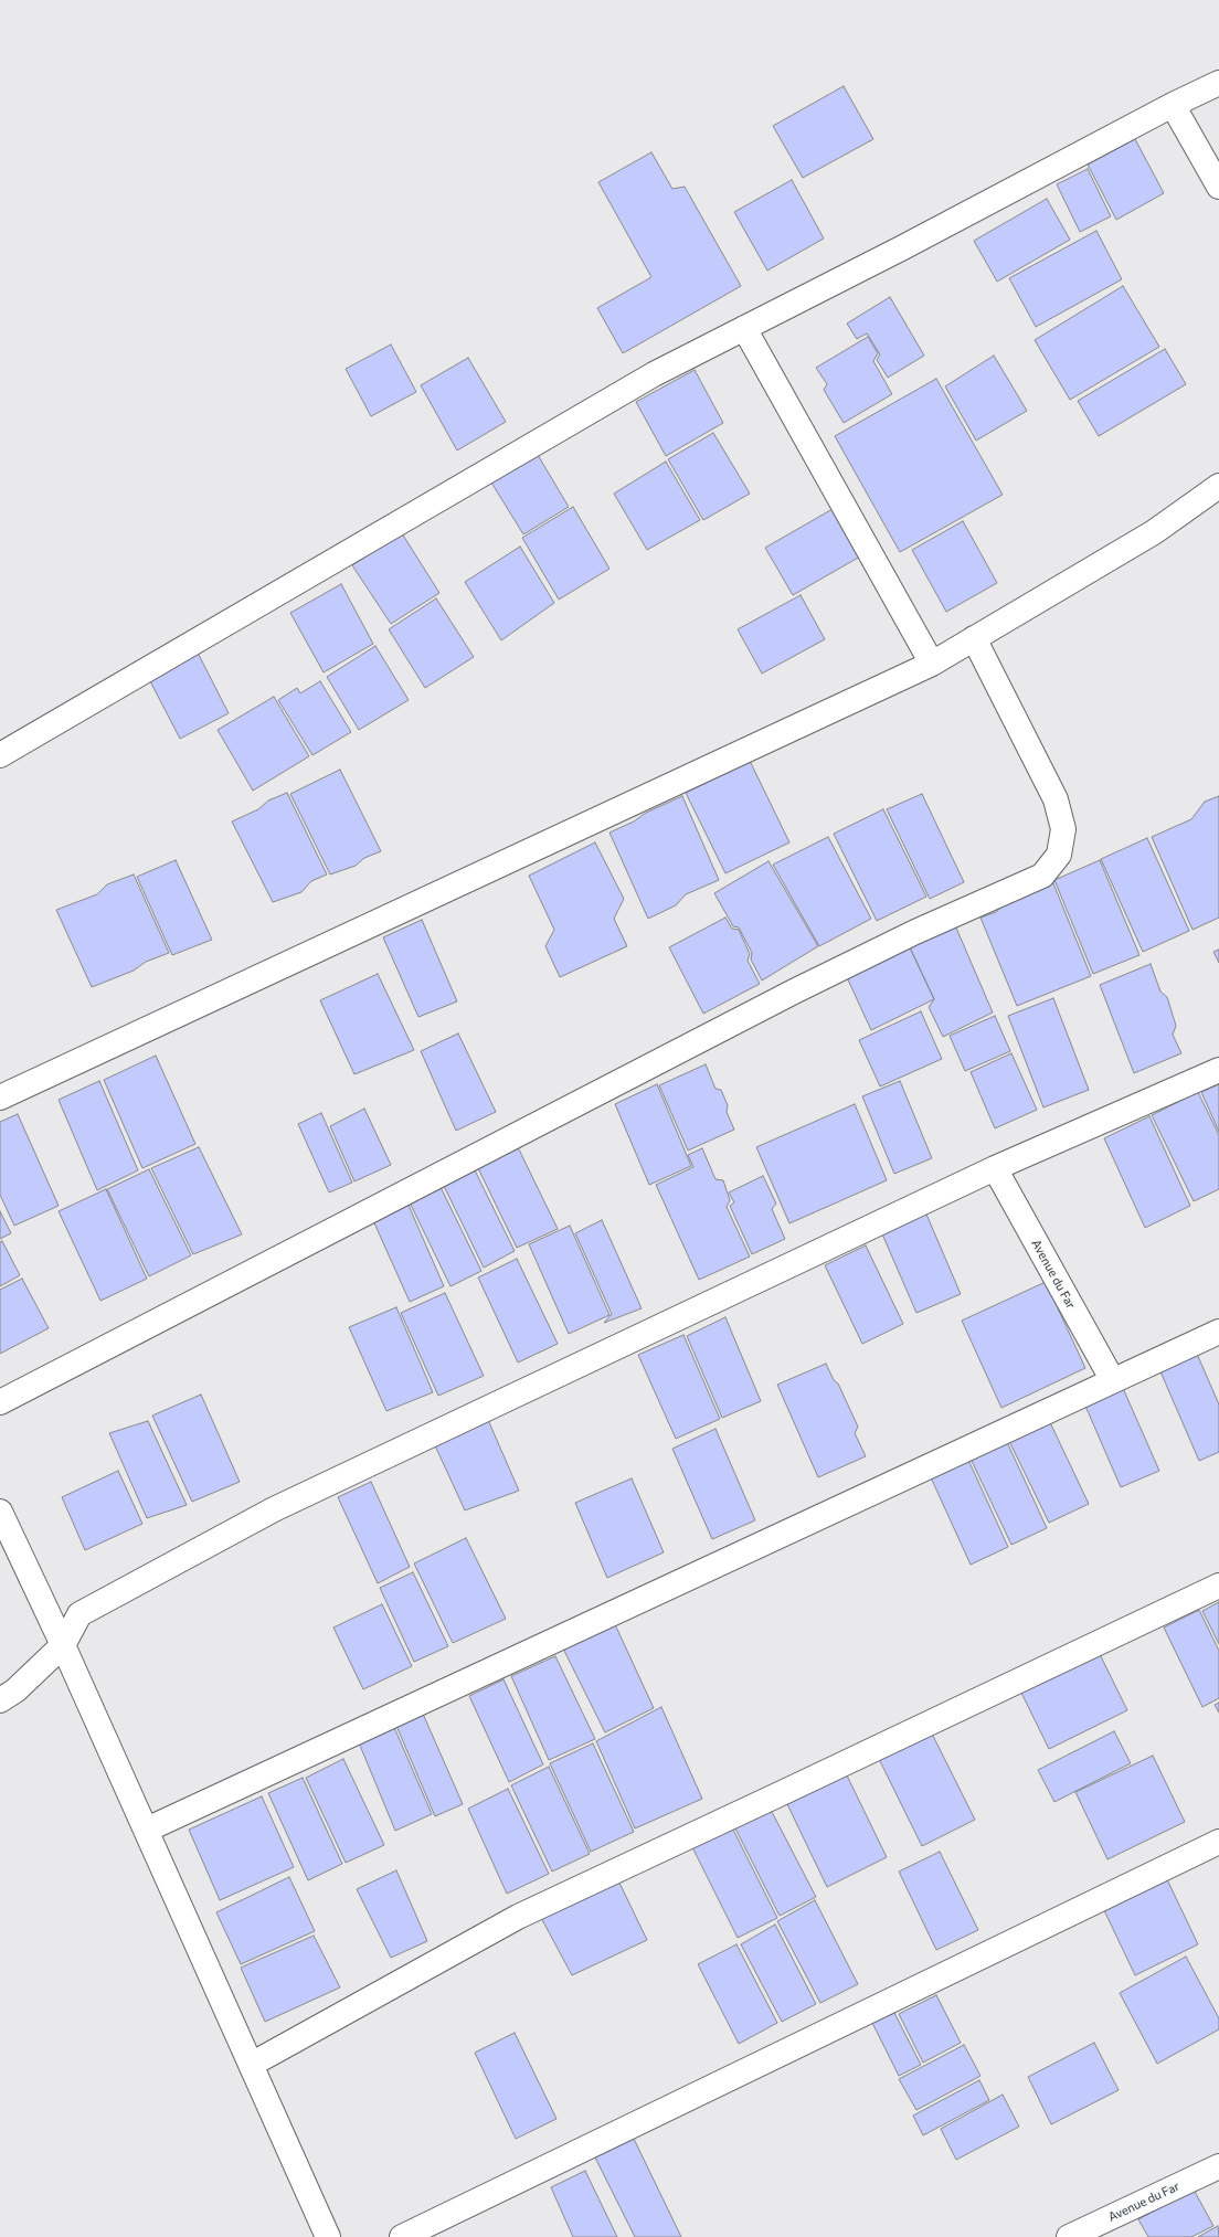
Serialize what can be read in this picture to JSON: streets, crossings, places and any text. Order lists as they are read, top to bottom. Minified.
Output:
{"streets":{"street":["Avenue du Far"]}}
